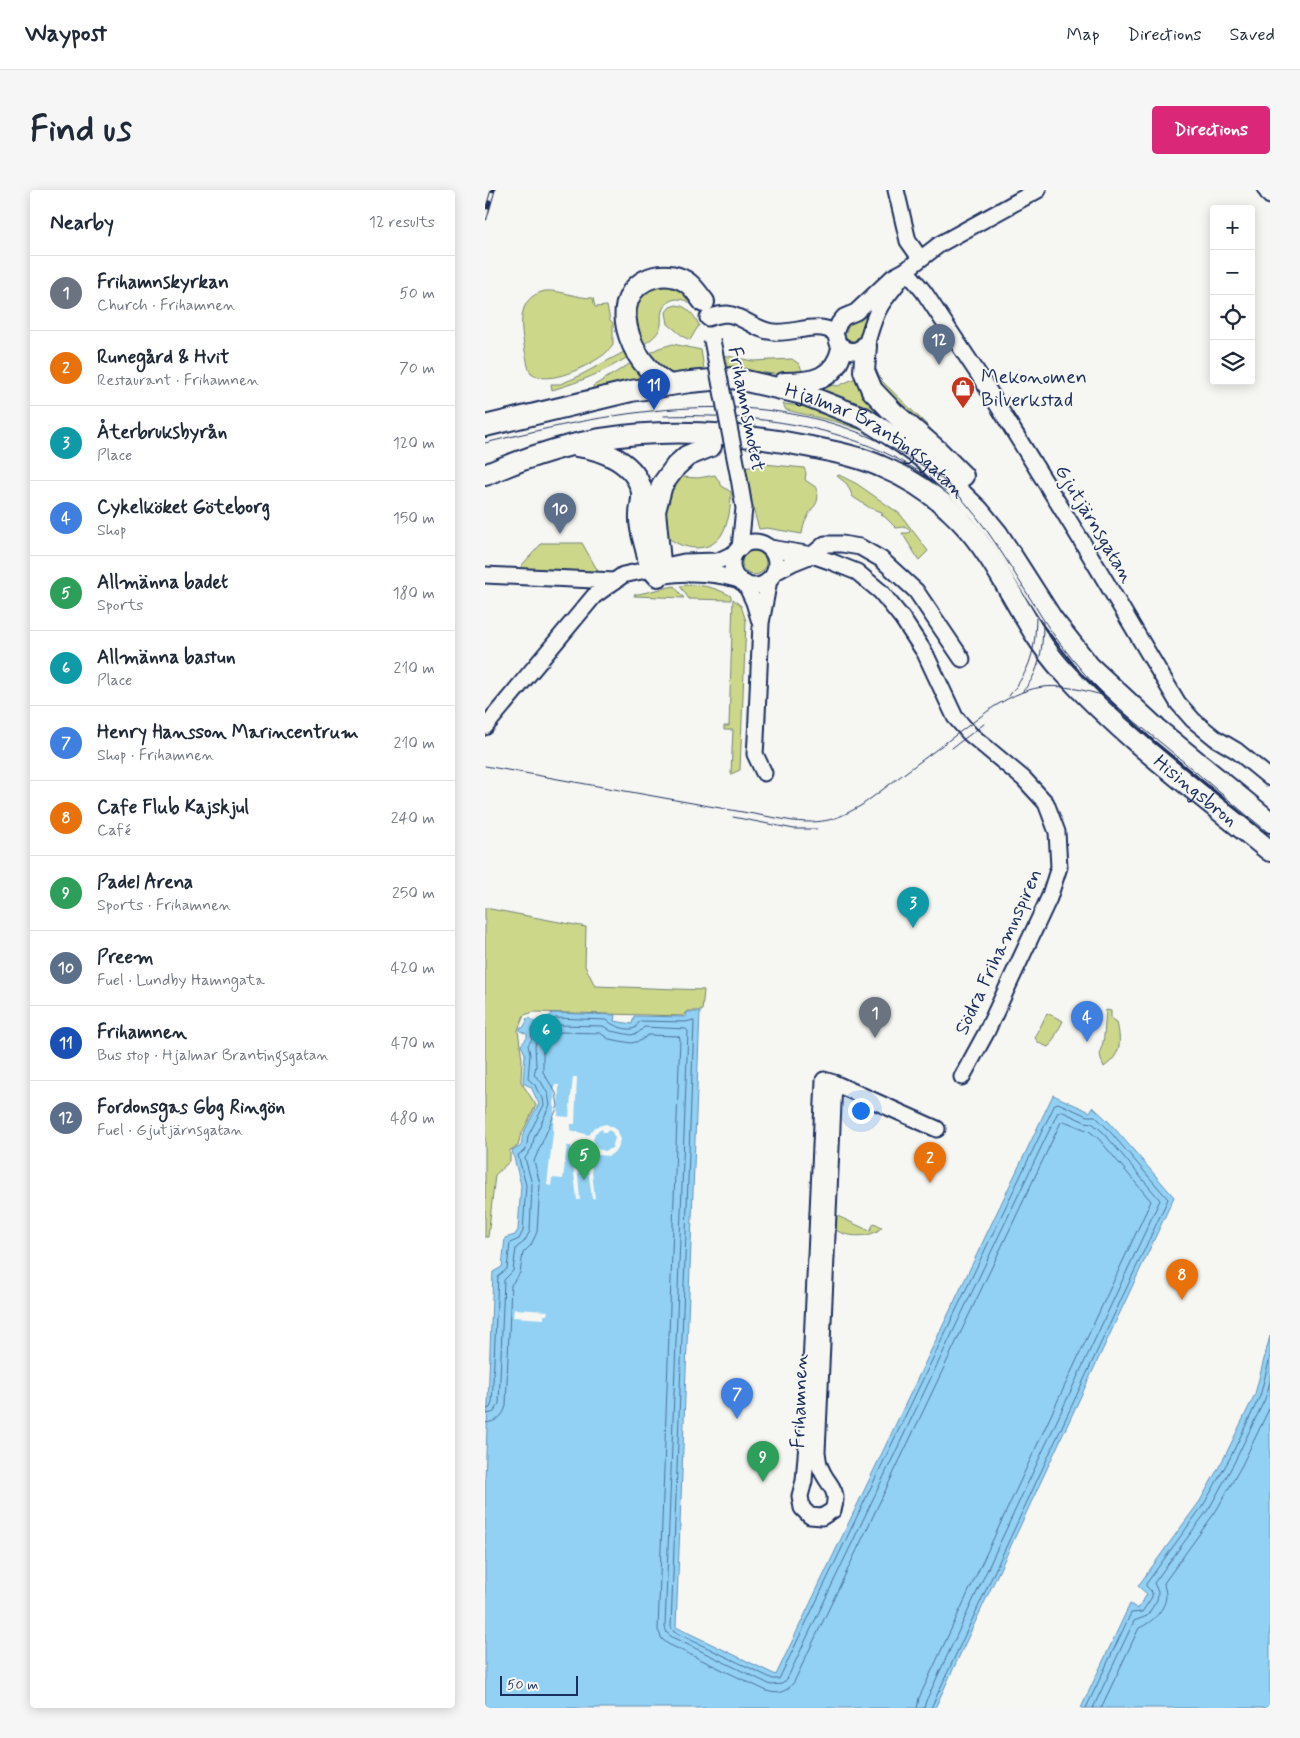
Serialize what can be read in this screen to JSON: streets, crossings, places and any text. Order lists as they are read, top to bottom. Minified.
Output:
{"streets":{"main road":["Hjalmar Brantingsgatan","Hisingsbron"],"street":["Frihamnsmotet","Gjutjärnsgatan","Södra Frihamnspiren","Frihamnen"]},"crossings":[["Hjalmar Brantingsgatan","Hisingsbron"]],"places":{"shop":["Mekonomen Bilverkstad"]},"scale_bar":"50 m","page":{"header":"Waypost","nav":["Map","Directions","Saved"],"buttons":"Directions","title":"Find us","heading":["Nearby","12 results"],"map_buttons":["+","−"],"list":[{"mark":"1","name":"Frihamnskyrkan","note":"Church · Frihamnen","value":"50 m"},{"mark":"2","name":"Runegård & Hvit","note":"Restaurant · Frihamnen","value":"70 m"},{"mark":"3","name":"Återbruksbyrån","note":"Place","value":"120 m"},{"mark":"4","name":"Cykelköket Göteborg","note":"Shop","value":"150 m"},{"mark":"5","name":"Allmänna badet","note":"Sports","value":"180 m"},{"mark":"6","name":"Allmänna bastun","note":"Place","value":"210 m"},{"mark":"7","name":"Henry Hansson Marincentrum","note":"Shop · Frihamnen","value":"210 m"},{"mark":"8","name":"Cafe Flub Kajskjul","note":"Café","value":"240 m"},{"mark":"9","name":"Padel Arena","note":"Sports · Frihamnen","value":"250 m"},{"mark":"10","name":"Preem","note":"Fuel · Lundby Hamngata","value":"420 m"},{"mark":"11","name":"Frihamnen","note":"Bus stop · Hjalmar Brantingsgatan","value":"470 m"},{"mark":"12","name":"Fordonsgas Gbg Ringön","note":"Fuel · Gjutjärnsgatan","value":"480 m"}],"pins":["12","11","10","3","1","4","6","5","2","8","7","9"],"scale":"50 m"}}
